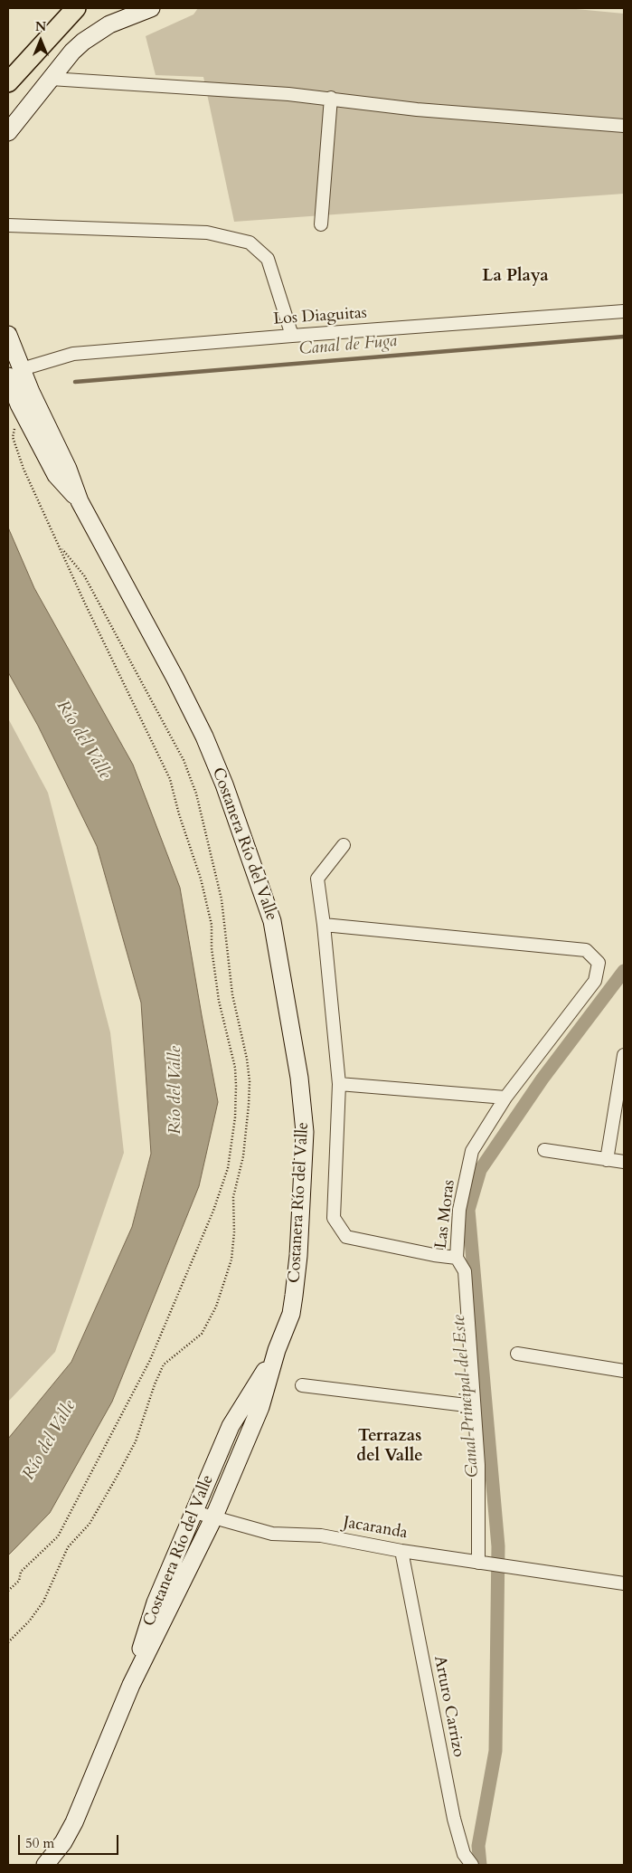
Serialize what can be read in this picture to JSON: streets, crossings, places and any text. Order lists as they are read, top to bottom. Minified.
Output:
{"streets":{"main road":["Costanera Río del Valle"],"street":["Los Diaguitas","Las Moras","Jacaranda","Arturo Carrizo"]},"crossings":[["Los Diaguitas","Costanera Río del Valle"],["Costanera Río del Valle","Jacaranda"],["Las Moras","Jacaranda"],["Jacaranda","Arturo Carrizo"]],"districts":["La Playa","Terrazas del Valle"],"water":["Canal de Fuga","Río del Valle","Canal Principal del Este"],"scale_bar":"50 m","north":"top"}
